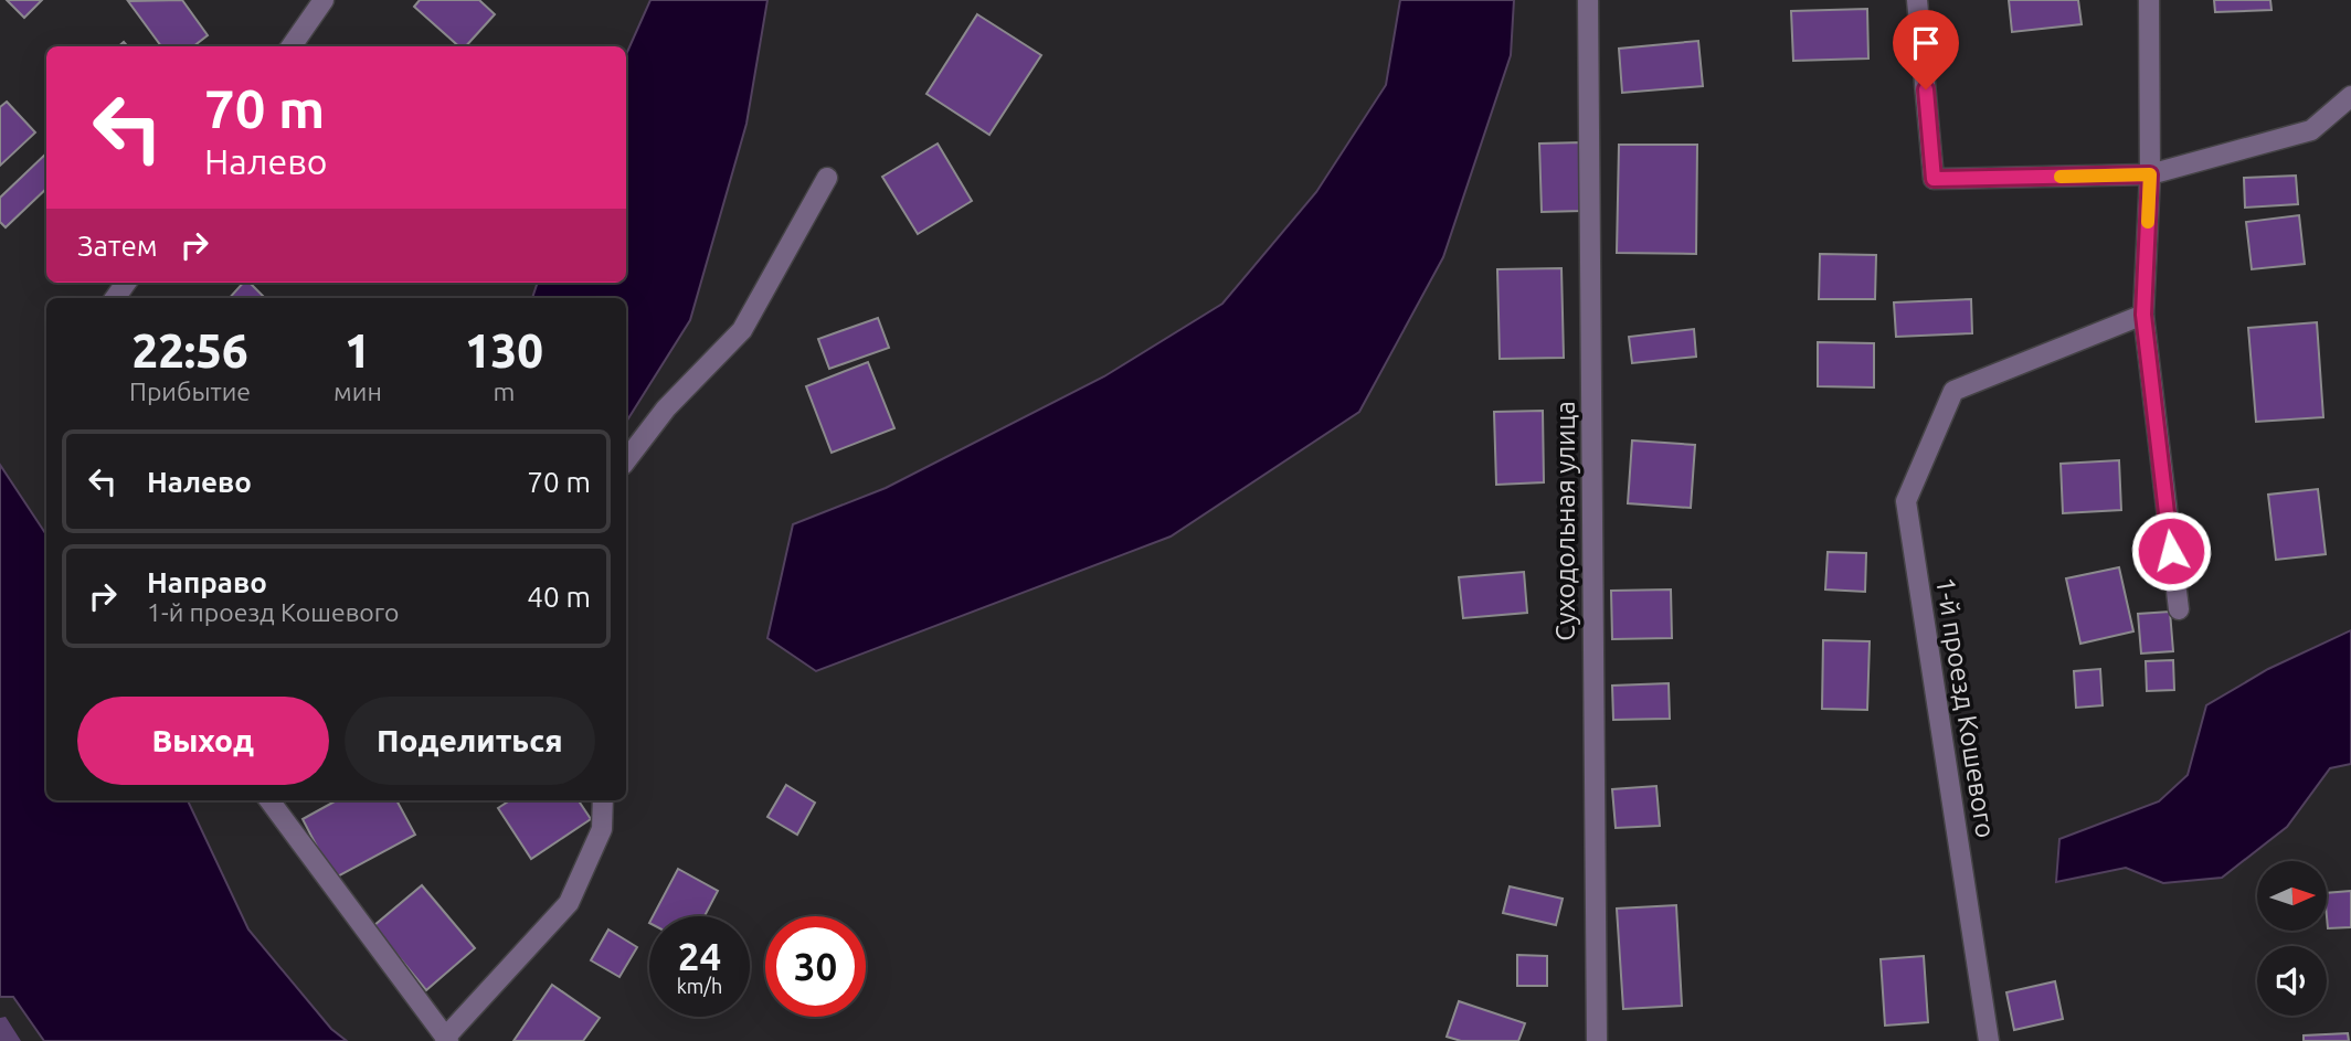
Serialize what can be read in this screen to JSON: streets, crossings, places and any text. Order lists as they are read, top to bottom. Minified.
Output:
{"streets":{"street":["Суходольная улица","1-й проезд Кошевого"]},"north":"right","page":{"turn":["70 m","Налево"],"then":"Затем","eta":["22:56","Прибытие","1","мин","130","m"],"list":[{"name":"Налево","value":"70 m"},{"name":"Направо","note":"1-й проезд Кошевого","value":"40 m"}],"buttons":["Выход","Поделиться"],"speed":"24 km/h","limit":"30"}}
